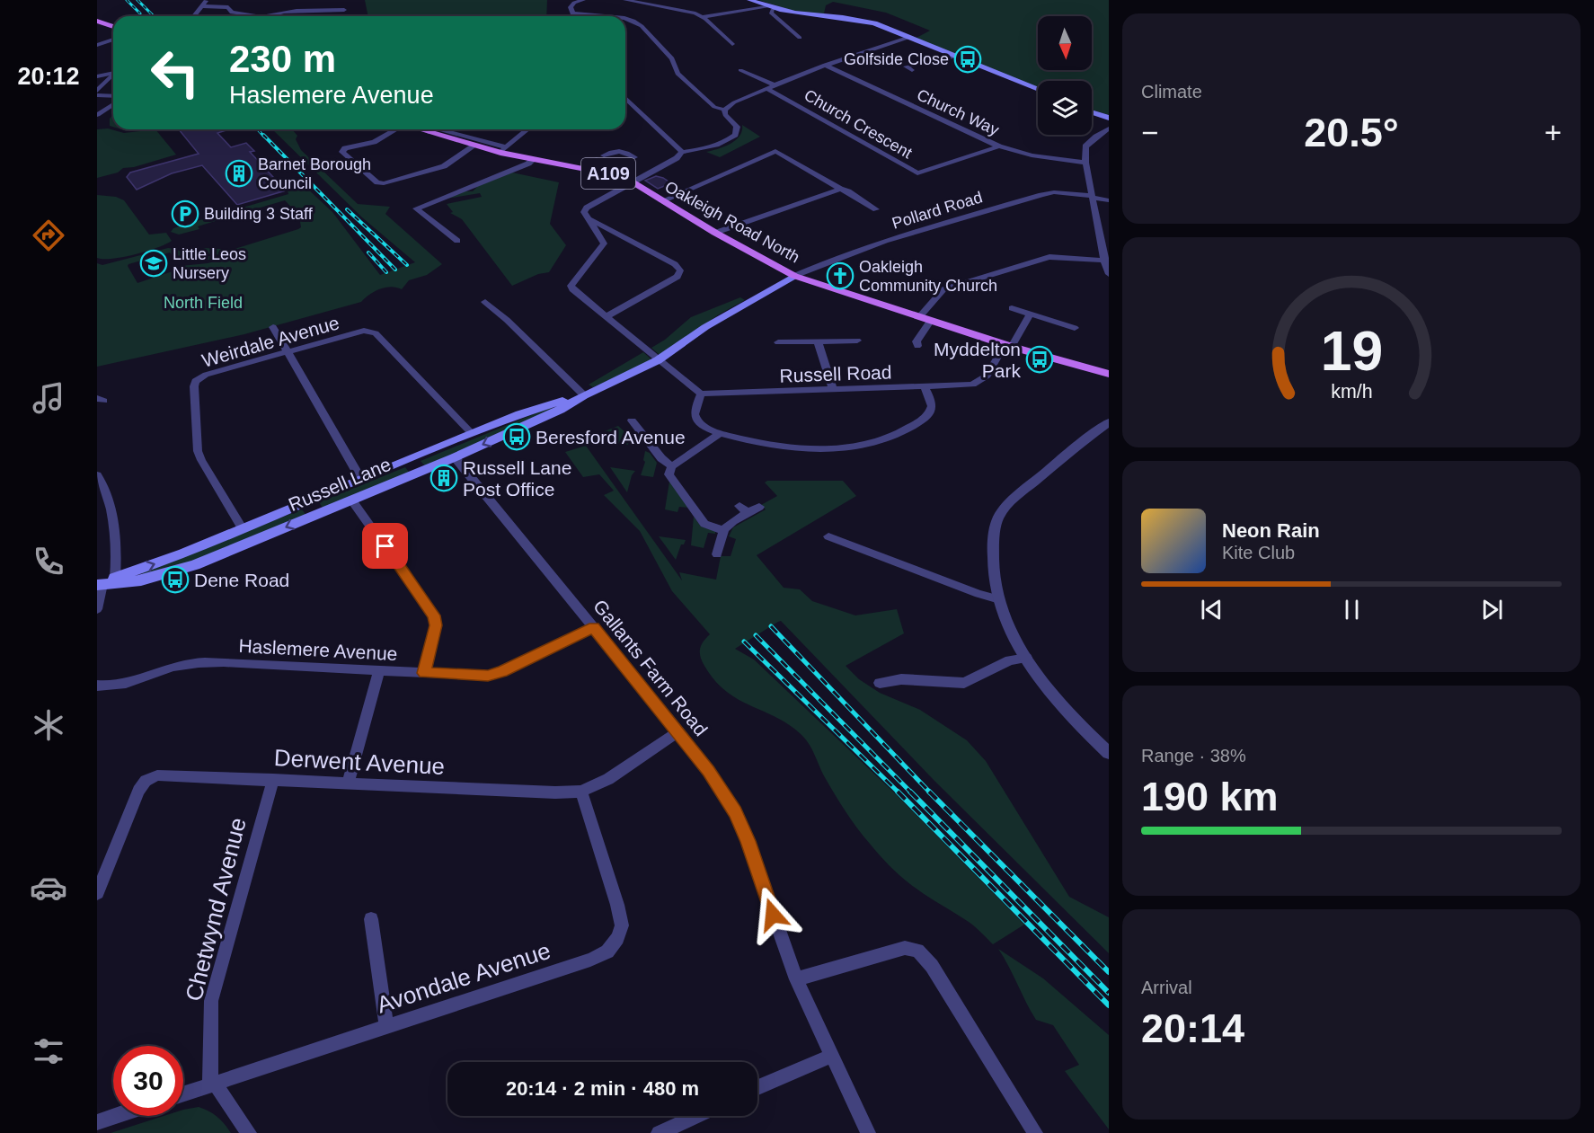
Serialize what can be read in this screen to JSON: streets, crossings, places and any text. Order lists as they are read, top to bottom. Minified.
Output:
{"streets":{"main road":["A109","Oakleigh Road North","Russell Lane"],"street":["Church Way","Church Crescent","Pollard Road","Weirdale Avenue","Russell Road","Haslemere Avenue","Gallants Farm Road","Derwent Avenue","Chetwynd Avenue","Avondale Avenue"]},"crossings":[["Church Way","Church Crescent"],["Pollard Road","Oakleigh Road North"],["Pollard Road","Russell Lane"],["Oakleigh Road North","Russell Road"],["Oakleigh Road North","Russell Lane"],["Weirdale Avenue","Russell Lane"],["Russell Lane","Gallants Farm Road"],["Haslemere Avenue","Gallants Farm Road"],["Gallants Farm Road","Derwent Avenue"],["Derwent Avenue","Chetwynd Avenue"],["Derwent Avenue","Avondale Avenue"],["Chetwynd Avenue","Avondale Avenue"]],"parks":["North Field"],"places":{"bus stop":["Golfside Close","Myddelton Park","Beresford Avenue","Dene Road"],"building":["Barnet Borough Council","Russell Lane Post Office"],"parking":["Building 3 Staff"],"school or university":["Little Leos Nursery"],"church":["Oakleigh Community Church"]},"north":"bottom","page":{"tabs":"20:12","tile":["Climate",["Range · 38%","190 km"],["Arrival","20:14"]],"turn":["230 m","Haslemere Avenue"],"heat":["−","20.5°","+"],"song":["Neon Rain","Kite Club"],"limit":"30","trip":"20:14 · 2 min · 480 m","gauge":["19","km/h"]}}
